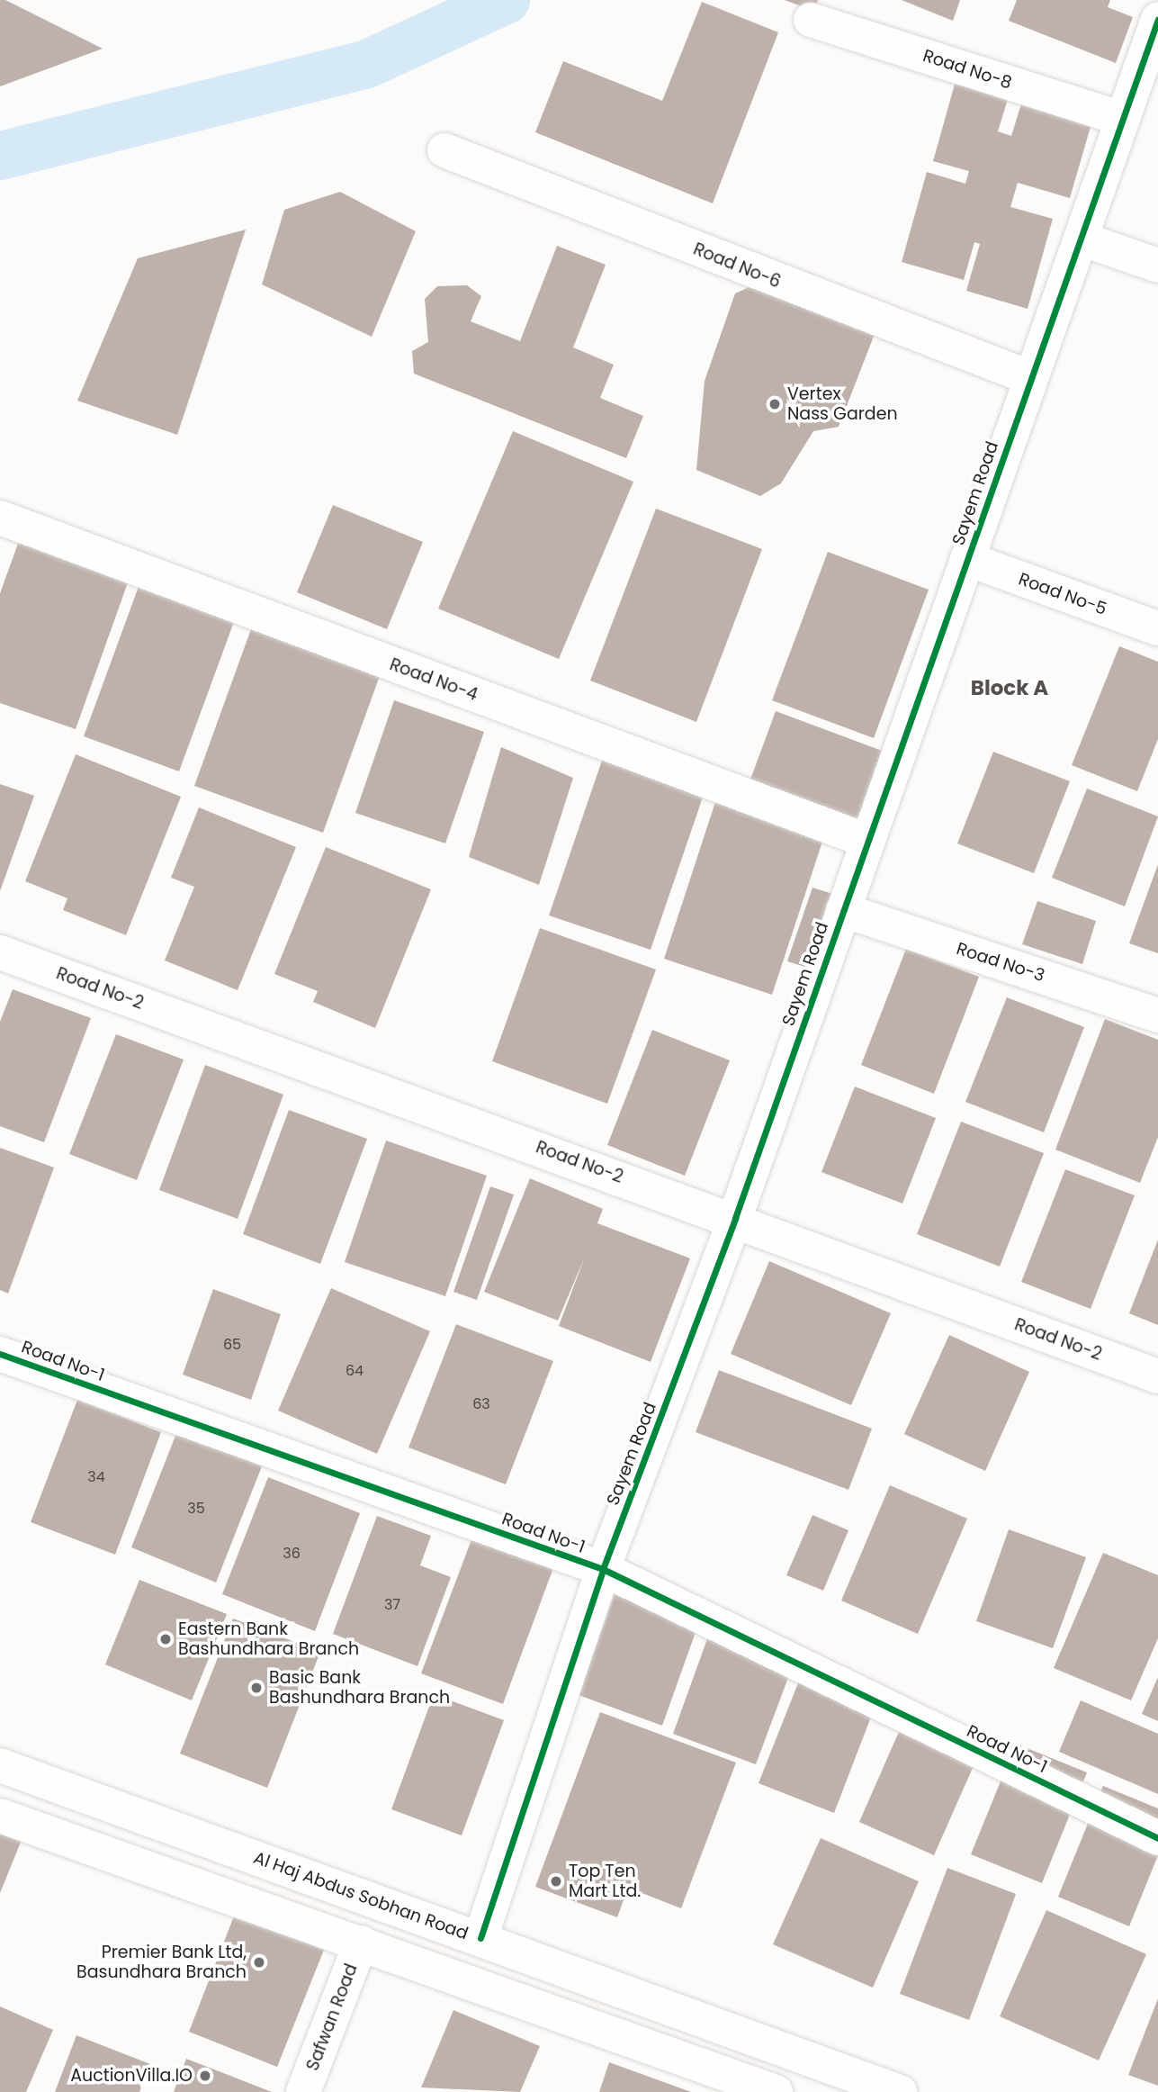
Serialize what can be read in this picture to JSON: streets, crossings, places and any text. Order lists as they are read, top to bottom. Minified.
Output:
{"streets":{"street":["Road No-8","Road No-6","Sayem Road","Road No-5","Road No-4","Road No-3","Road No-2","Road No-1","Al Haj Abdus Sobhan Road","Safwan Road"]},"crossings":[["Road No-8","Sayem Road"],["Road No-6","Sayem Road"],["Sayem Road","Road No-5"],["Sayem Road","Road No-4"],["Sayem Road","Road No-3"],["Sayem Road","Road No-2"],["Sayem Road","Road No-1"],["Sayem Road","Al Haj Abdus Sobhan Road"]],"districts":["Block A"],"places":["Vertex Nass Garden","Eastern Bank Bashundhara Branch","Basic Bank Bashundhara Branch","Top Ten Mart Ltd.","Premier Bank Ltd, Basundhara Branch","AuctionVilla.IO"],"house_numbers":["65","64","63","34","35","36","37"]}
